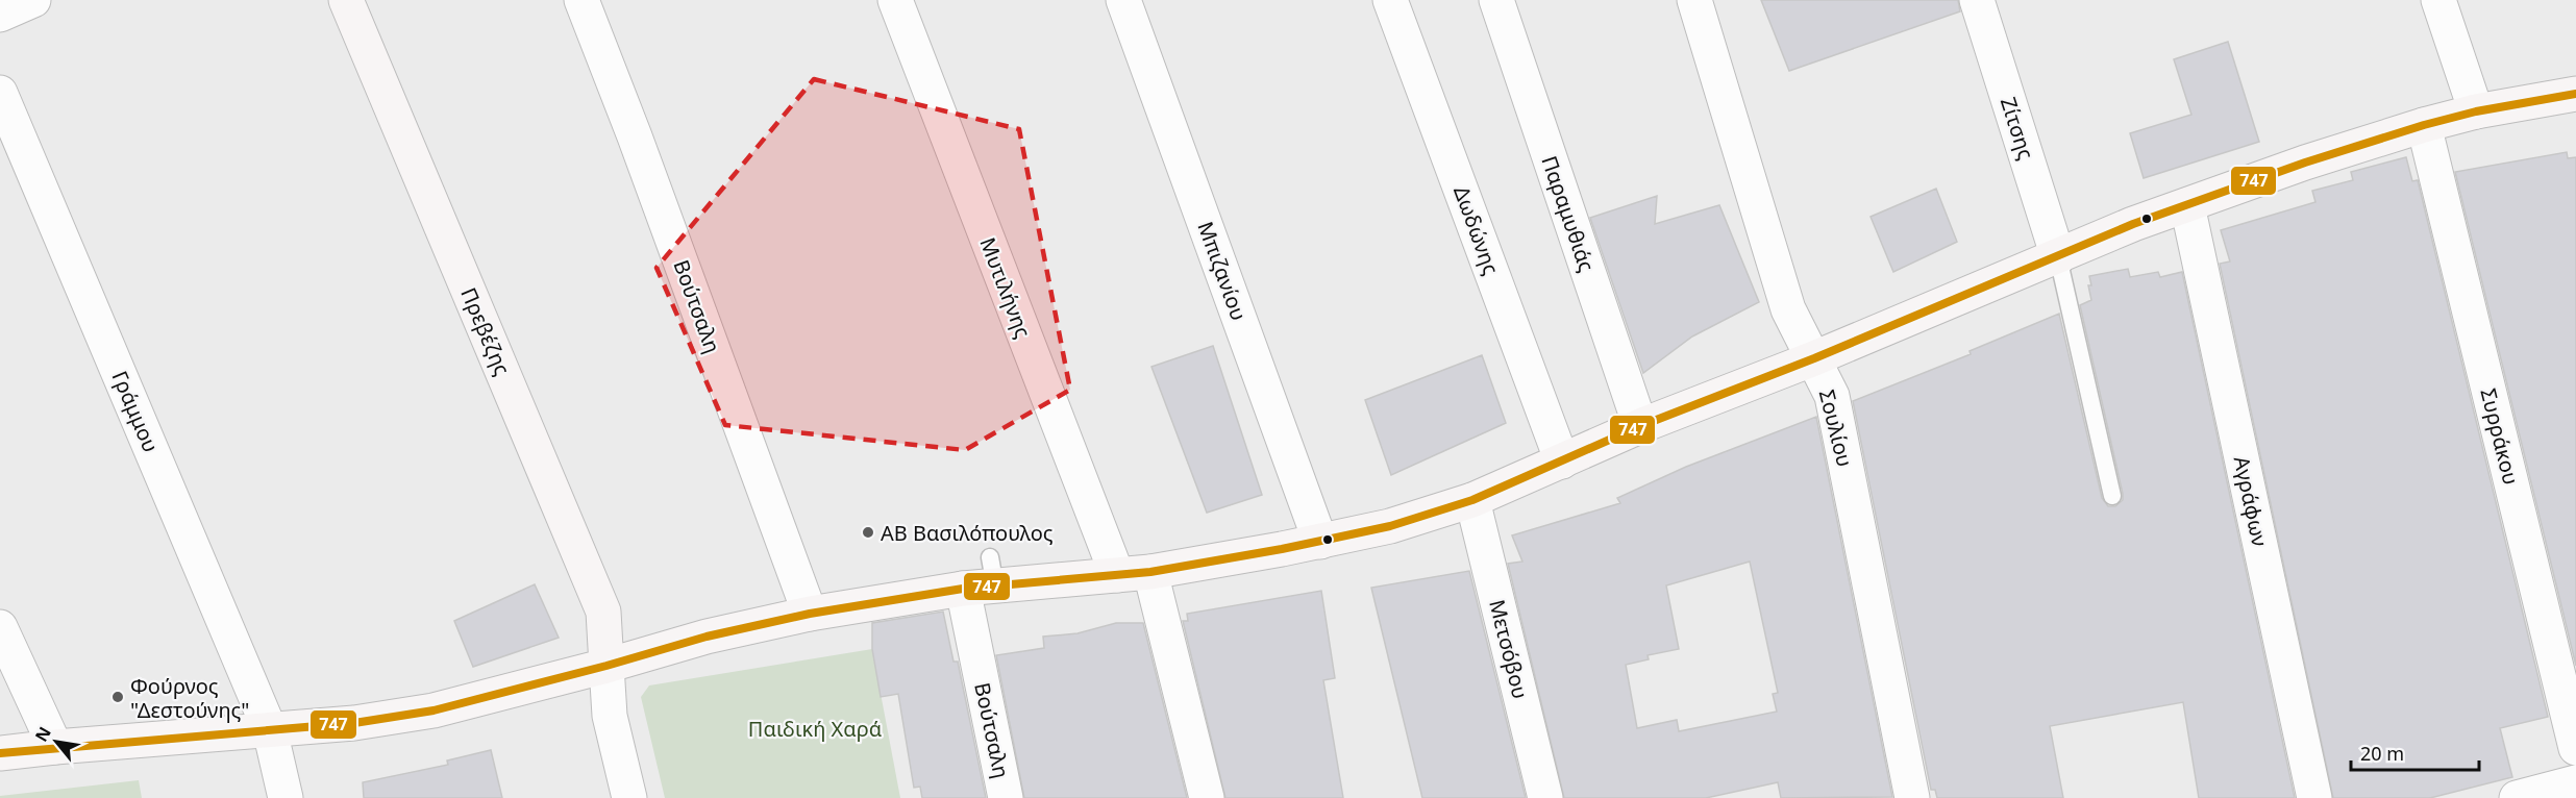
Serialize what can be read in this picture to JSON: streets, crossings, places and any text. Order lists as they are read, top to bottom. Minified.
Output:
{"streets":{"street":["Ζίτσης","Παραμυθιάς","Δωδώνης","Μπιζανίου","Μυτιλήνης","Βούτσαλη","Πρεβέζης","Γράμμου","Σουλίου","Συρράκου","Αγράφων","Μετσόβου"]},"parks":["Παιδική Χαρά"],"places":["ΑΒ Βασιλόπουλος","Φούρνος \"Δεστούνης\""],"lines":["transit line 747"],"scale_bar":"20 m","north":"top left"}
